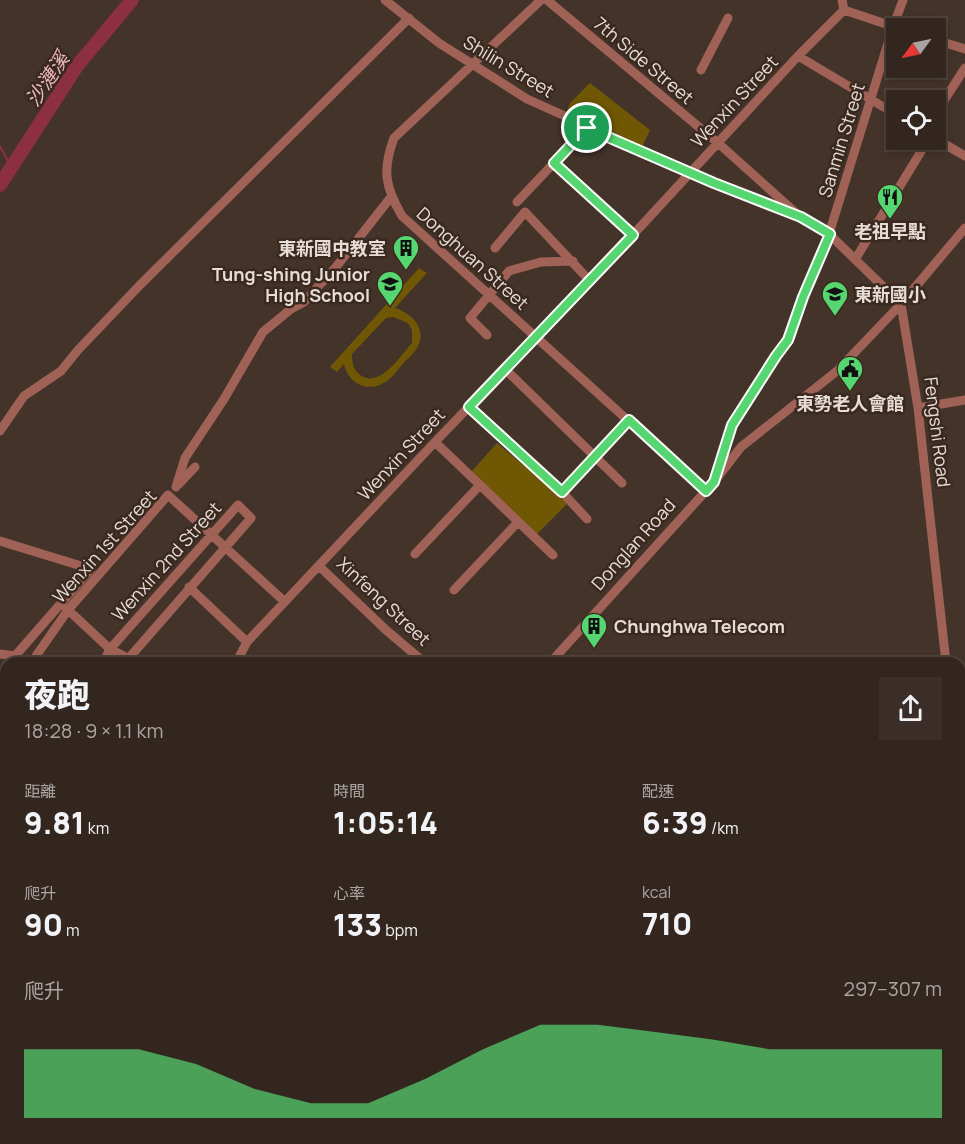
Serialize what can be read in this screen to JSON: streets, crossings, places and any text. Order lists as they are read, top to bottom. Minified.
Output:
{"streets":{"street":["7th Side Street","Shilin Street","Wenxin Street","Sanmin Street","Donghuan Street","Fengshi Road","Donglan Road","Wenxin 1st Street","Wenxin 2nd Street","Xinfeng Street"]},"crossings":[["7th Side Street","Shilin Street"],["7th Side Street","Wenxin Street"],["Shilin Street","Wenxin Street"],["Shilin Street","Sanmin Street"],["Shilin Street","Donghuan Street"],["Shilin Street","Fengshi Road"],["Shilin Street","Donglan Road"],["Wenxin Street","Donghuan Street"],["Wenxin Street","Wenxin 1st Street"],["Wenxin Street","Xinfeng Street"],["Sanmin Street","Donglan Road"],["Donghuan Street","Donglan Road"],["Fengshi Road","Donglan Road"],["Wenxin 1st Street","Wenxin 2nd Street"]],"water":["沙漣溪"],"places":{"restaurant":["老祖早點"],"building":["東新國中教室","Chunghwa Telecom"],"school or university":["Tung-shing Junior High School","東新國小"],"public building":["東勢老人會館"]},"north":"bottom left","page":{"heading":["夜跑","18:28 · 9 × 1.1 km"],"stats":[["距離","9.81 km"],["時間","1:05:14"],["配速","6:39 /km"],["爬升","90 m"],["心率","133 bpm"],["kcal","710"]],"chart":["爬升","297–307 m"]}}
